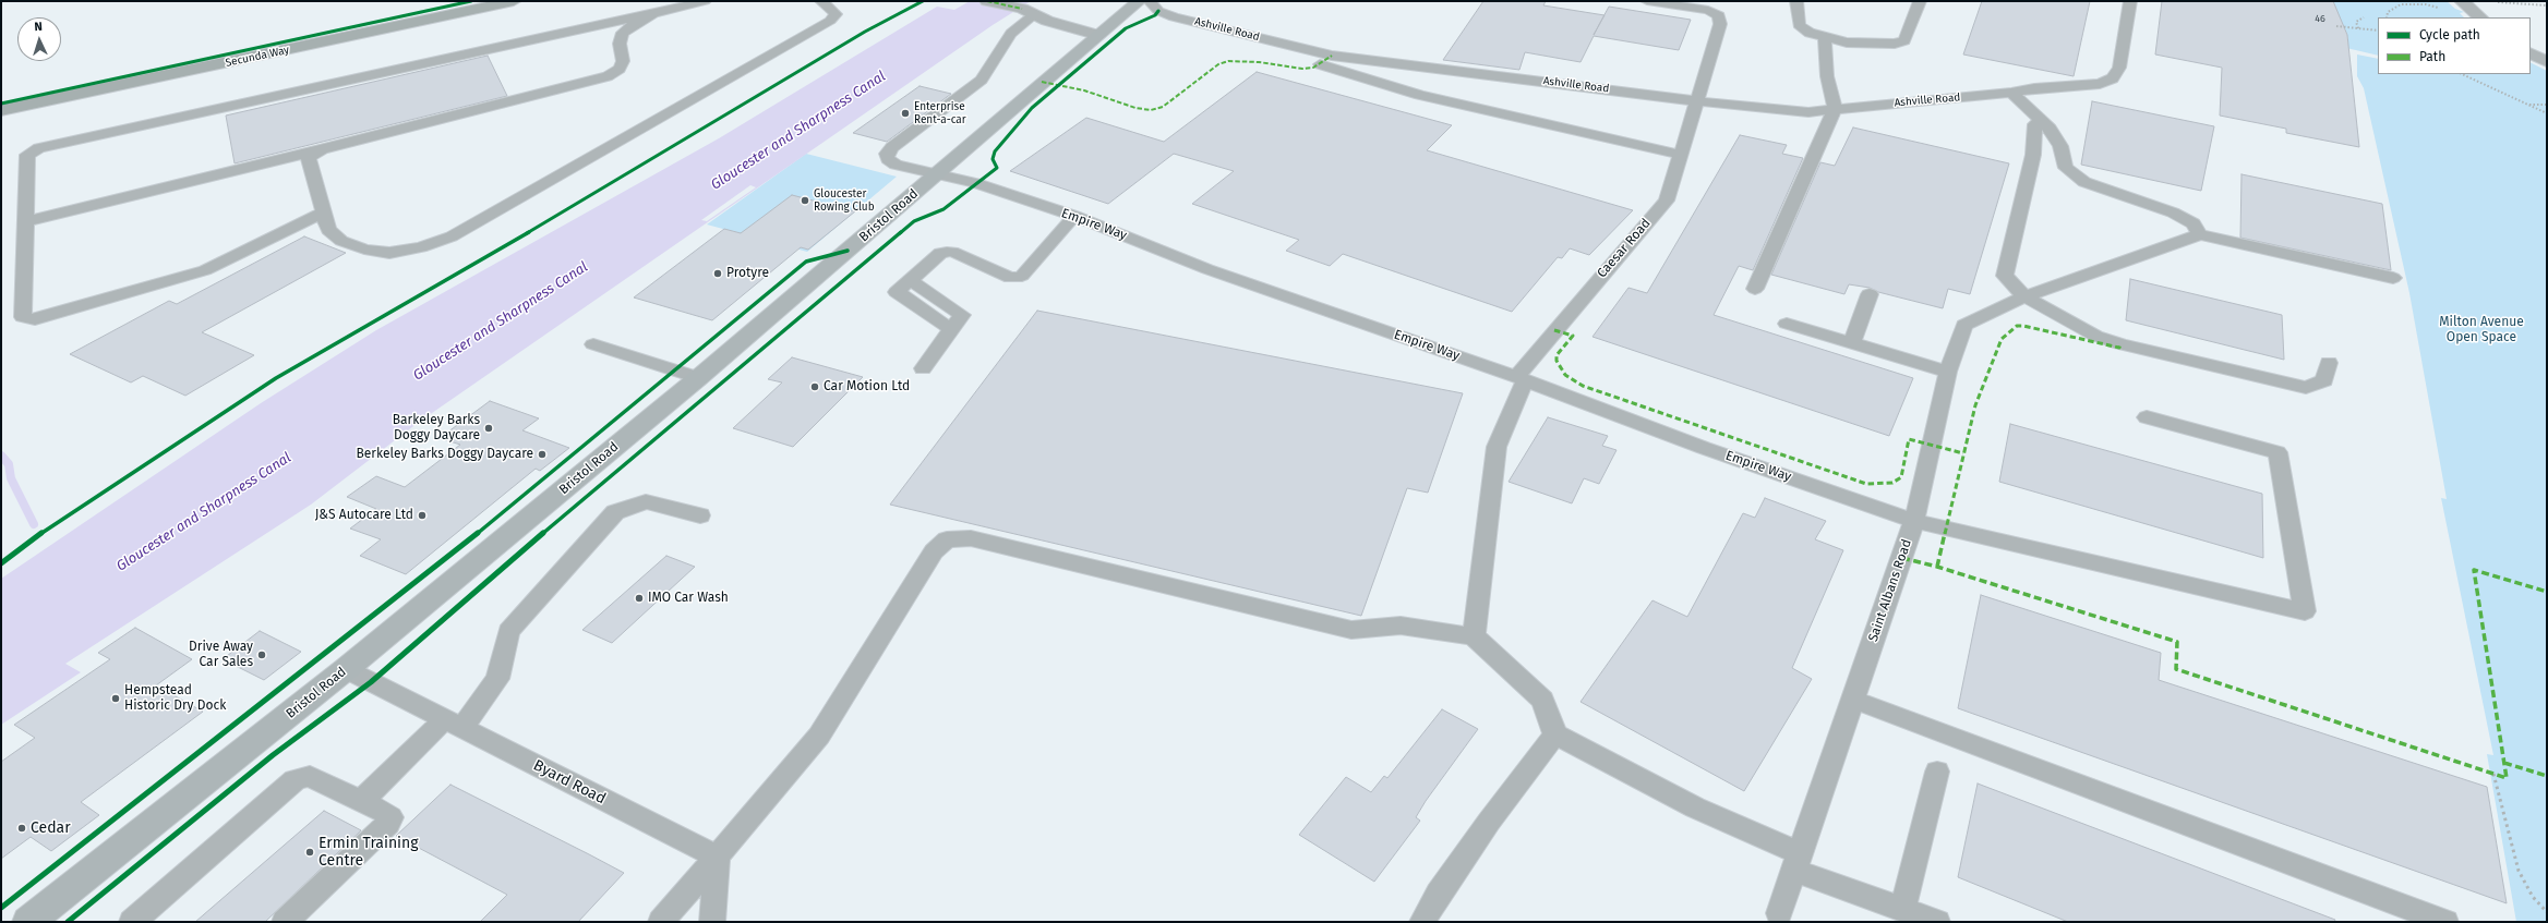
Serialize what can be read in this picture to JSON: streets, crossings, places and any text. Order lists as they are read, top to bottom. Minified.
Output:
{"streets":{"main road":["Secunda Way"],"street":["Bristol Road"],"lane":["Ashville Road","Empire Way","Caesar Road","Saint Albans Road","Byard Road"]},"crossings":[["Ashville Road","Caesar Road"],["Bristol Road","Empire Way"],["Bristol Road","Byard Road"],["Empire Way","Caesar Road"],["Empire Way","Saint Albans Road"]],"water":["Gloucester and Sharpness Canal"],"parks":["Milton Avenue Open Space"],"places":["Enterprise Rent-a-car","Gloucester Rowing Club","Protyre","Car Motion Ltd","Barkeley Barks Doggy Daycare","Berkeley Barks Doggy Daycare","J&S Autocare Ltd","IMO Car Wash","Drive Away Car Sales","Hempstead Historic Dry Dock","Cedar","Ermin Training Centre"],"house_numbers":["46"],"legend":["Cycle path","Path"],"north":"top"}
